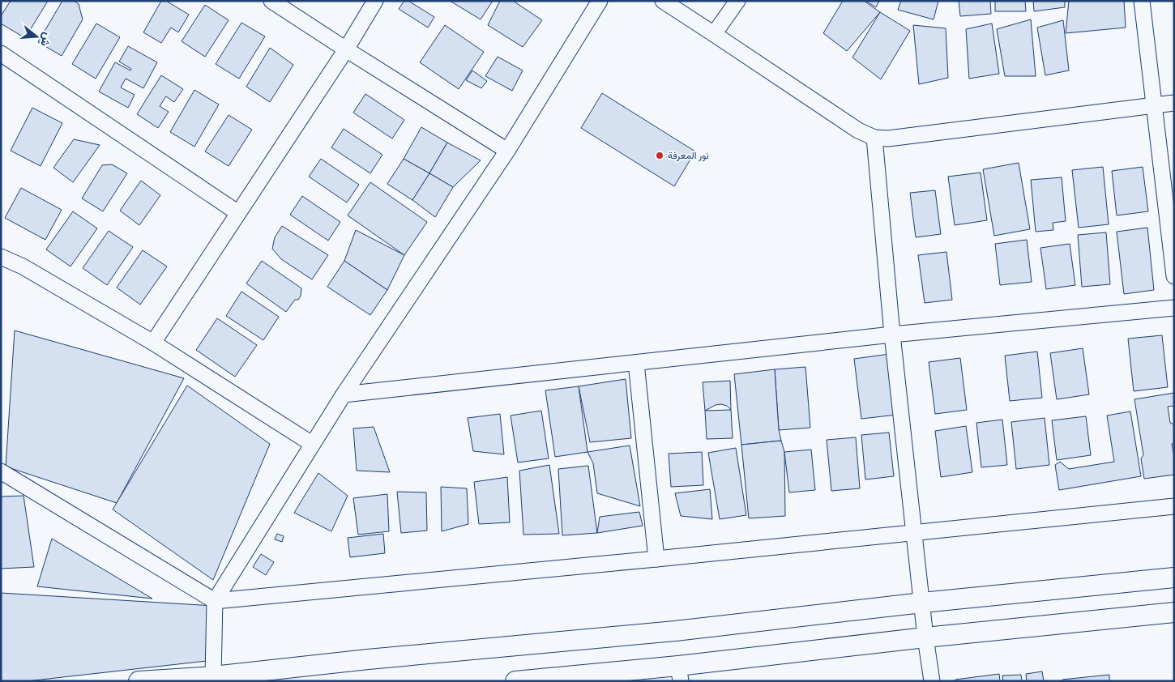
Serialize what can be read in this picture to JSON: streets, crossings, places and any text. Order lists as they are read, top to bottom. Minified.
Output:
{"places":["نور المعرفة"],"north":"right"}
